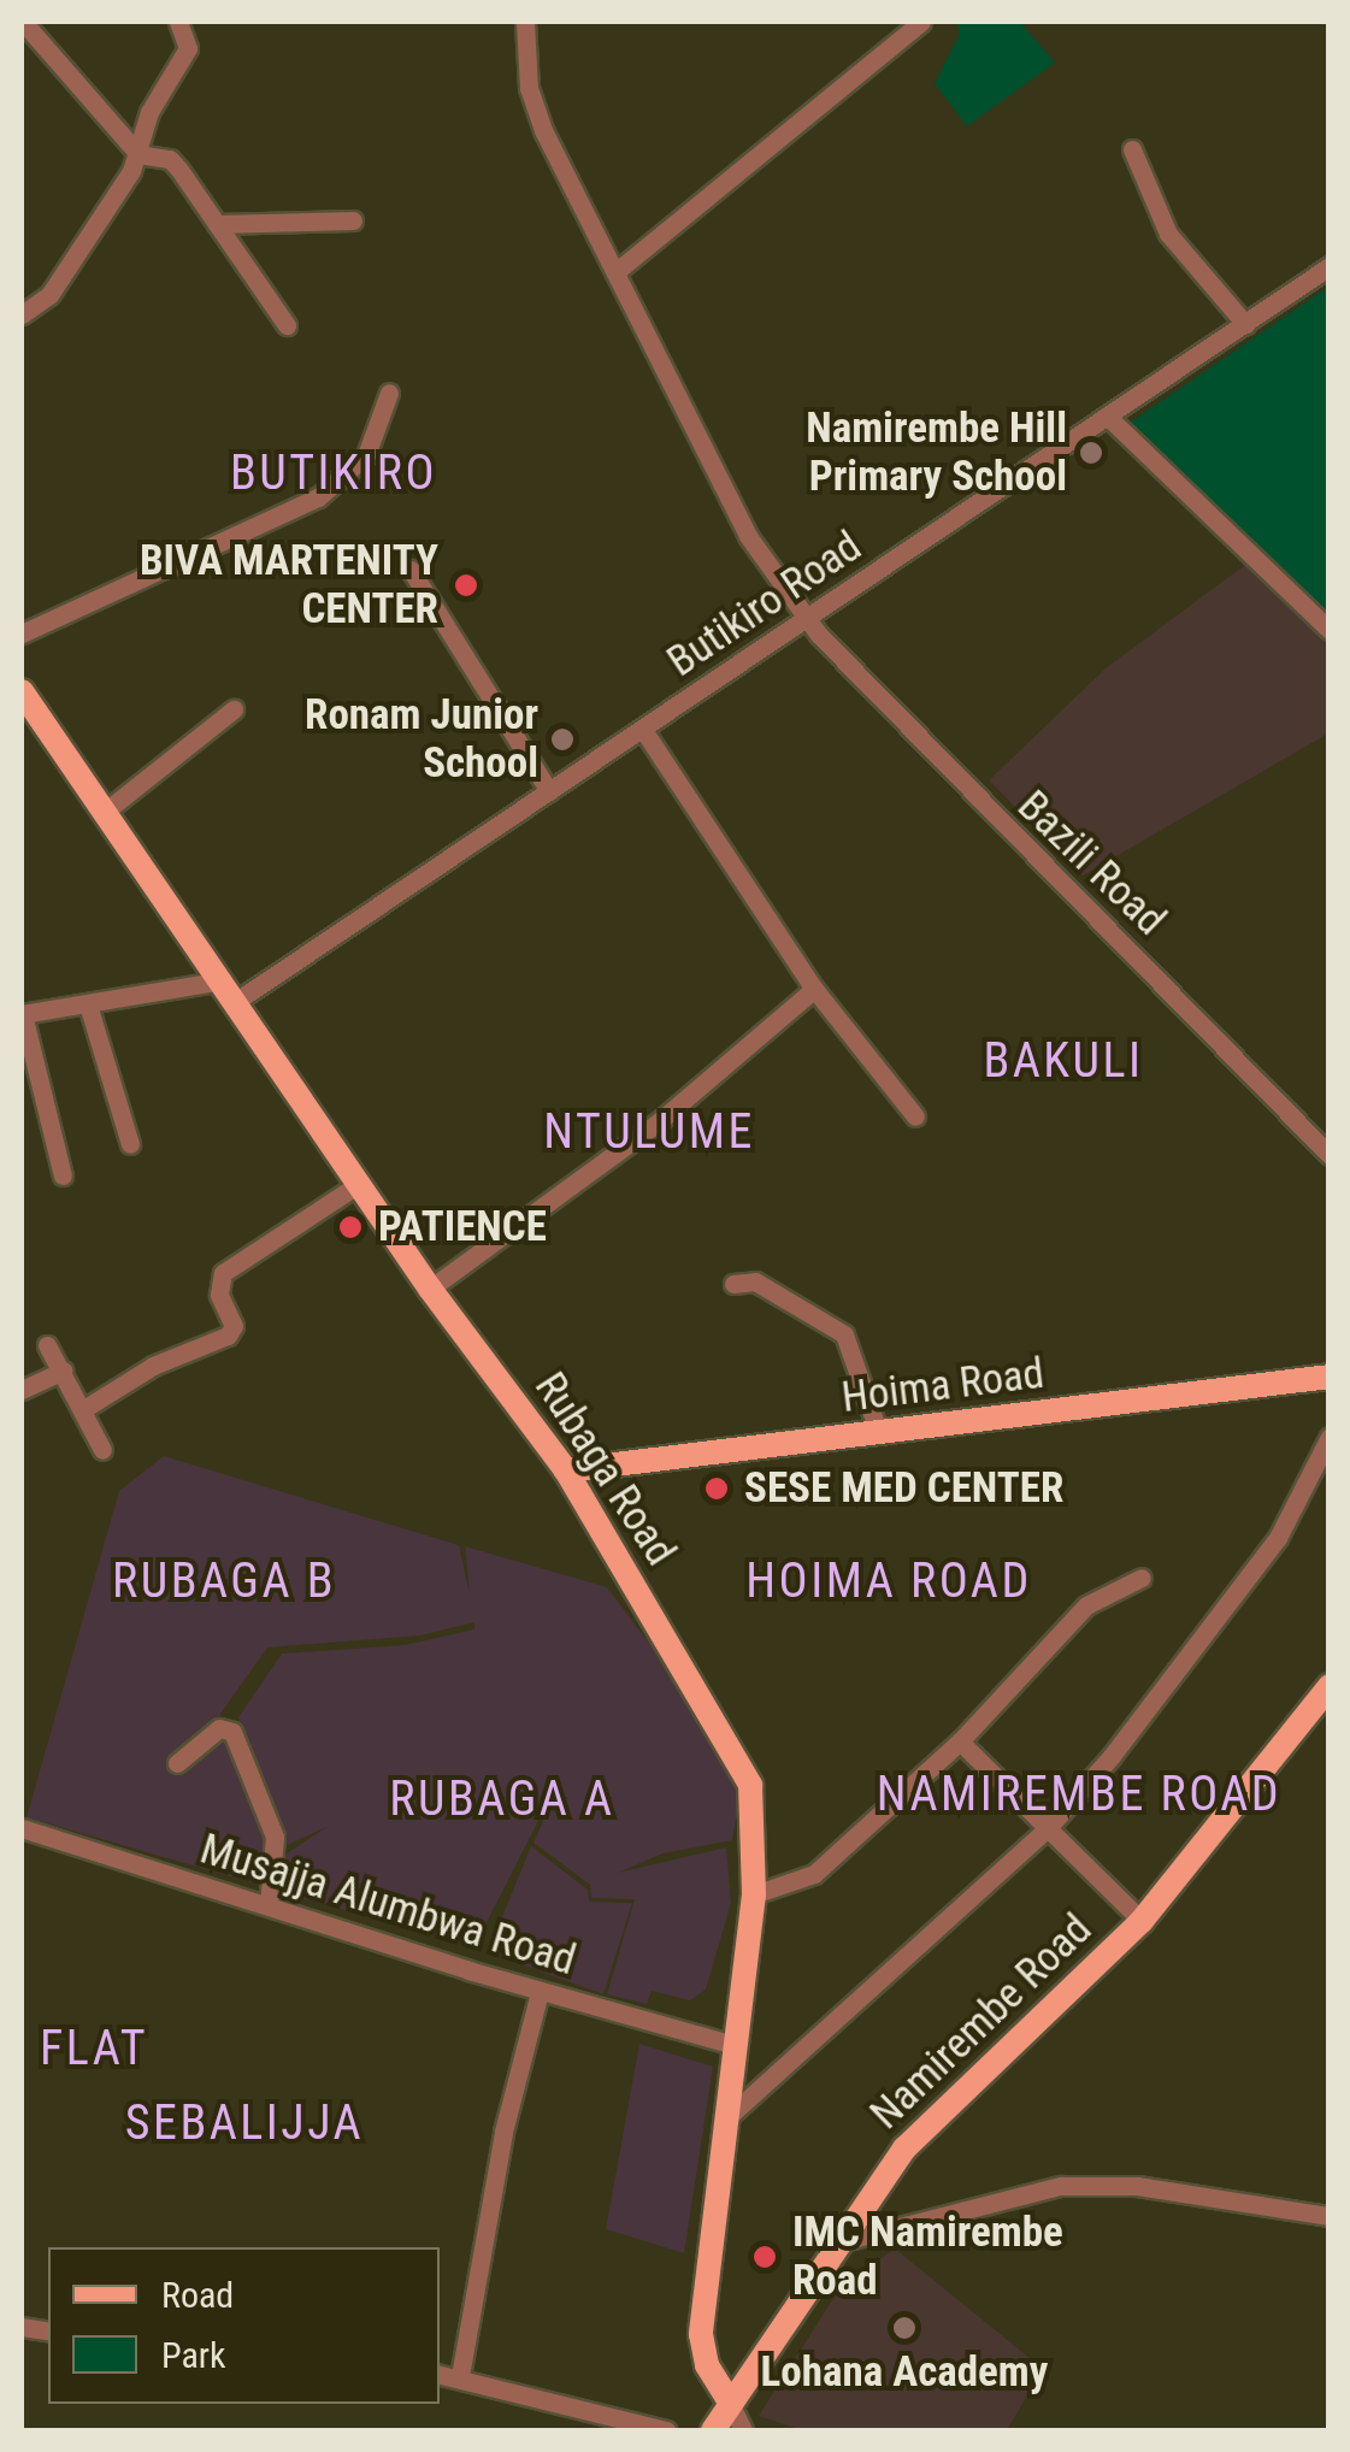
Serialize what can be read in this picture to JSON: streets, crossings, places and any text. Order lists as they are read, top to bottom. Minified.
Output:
{"streets":{"main road":["Hoima Road","Rubaga Road","Namirembe Road"],"street":["Butikiro Road","Bazili Road","Musajja Alumbwa Road"]},"crossings":[["Butikiro Road","Bazili Road"],["Butikiro Road","Rubaga Road"],["Hoima Road","Rubaga Road"],["Rubaga Road","Musajja Alumbwa Road"],["Rubaga Road","Namirembe Road"]],"districts":["BUTIKIRO","BAKULI","NTULUME","RUBAGA B","HOIMA ROAD","NAMIREMBE ROAD","RUBAGA A","FLAT","SEBALIJJA"],"places":["Namirembe Hill Primary School","BIVA MARTENITY CENTER","Ronam Junior School","PATIENCE","SESE MED CENTER","IMC Namirembe Road","Lohana Academy"],"legend":["Road","Park"]}
